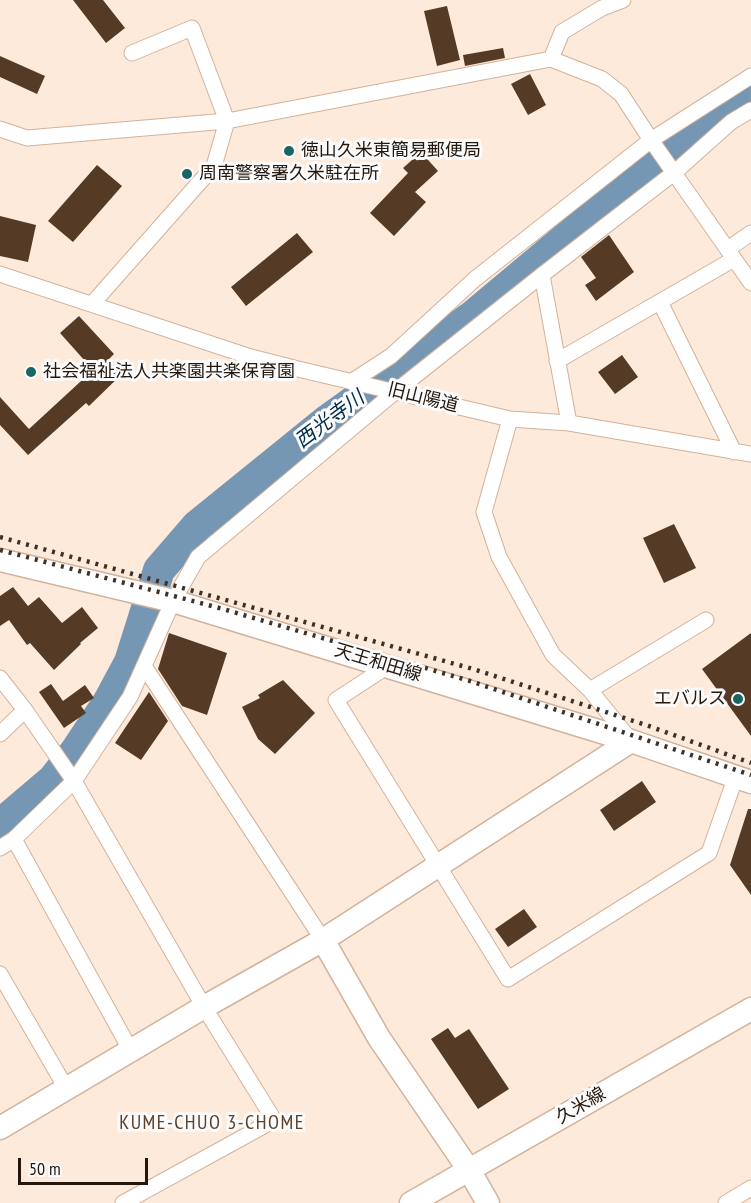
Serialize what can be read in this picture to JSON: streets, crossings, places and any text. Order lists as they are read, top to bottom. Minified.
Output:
{"streets":{"street":["旧山陽道","天王和田線","久米線"]},"districts":["KUME-CHUO 3-CHOME"],"water":["西光寺川"],"places":["徳山久米東簡易郵便局","周南警察署久米駐在所","社会福祉法人共楽園共楽保育園","エバルス"],"scale_bar":"50 m"}
